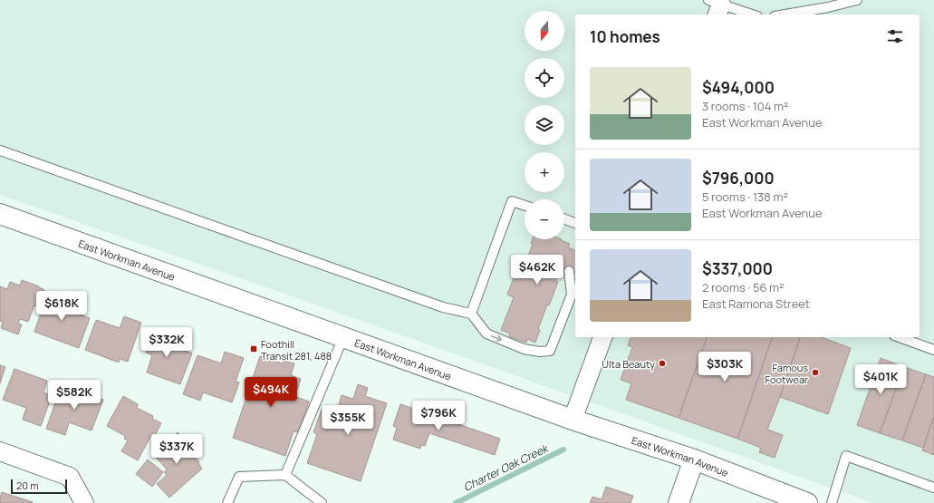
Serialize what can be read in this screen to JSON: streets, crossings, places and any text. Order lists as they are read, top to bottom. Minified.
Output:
{"streets":{"street":["East Workman Avenue"]},"water":["Charter Oak Creek"],"places":{"transit":["Foothill Transit 281, 488"],"other":["Ulta Beauty","Famous Footwear"]},"scale_bar":"20 m","north":"bottom","page":{"map_buttons":["+","−"],"heading":"10 homes","list":[{"name":"$494,000","note":"3 rooms · 104 m² · East Workman Avenue"},{"name":"$796,000","note":"5 rooms · 138 m² · East Workman Avenue"},{"name":"$337,000","note":"2 rooms · 56 m² · East Ramona Street"}],"price":["$462K","$618K","$332K","$303K","$401K","$494K","$582K","$796K","$355K","$337K"],"scale":"20 m"}}
